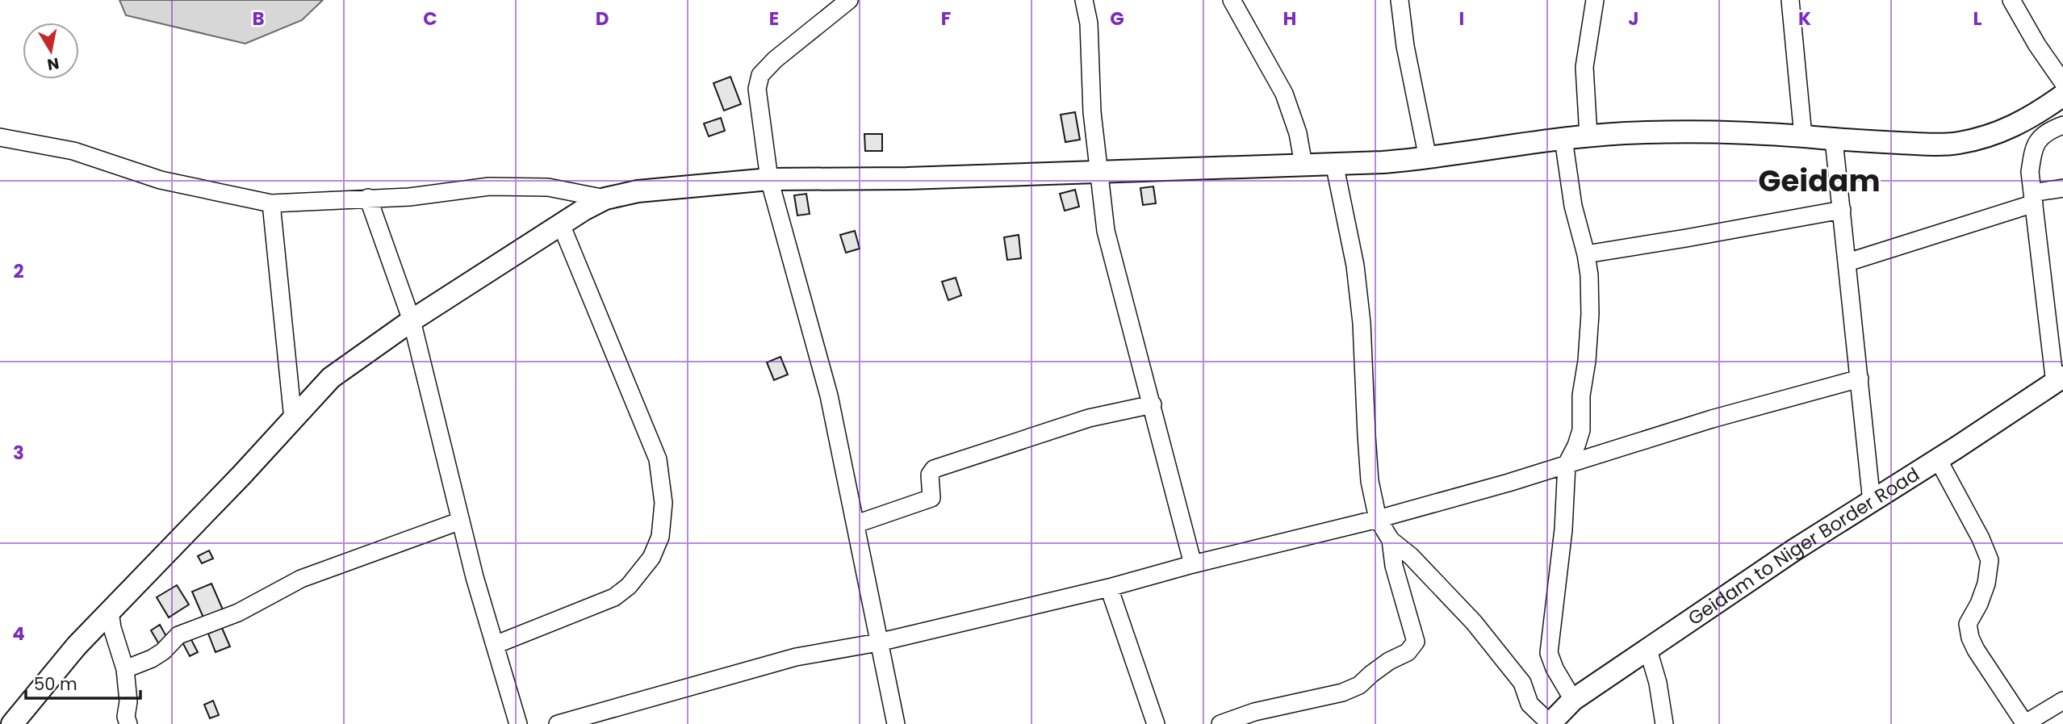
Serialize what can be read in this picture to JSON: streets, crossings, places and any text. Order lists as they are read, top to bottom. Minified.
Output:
{"streets":{"main road":["Geidam to Niger Border Road"]},"districts":["Geidam"],"scale_bar":"50 m","north":"bottom","grid":{"columns":["B","C","D","E","F","G","H","I","J","K","L"],"rows":["2","3","4"]}}
